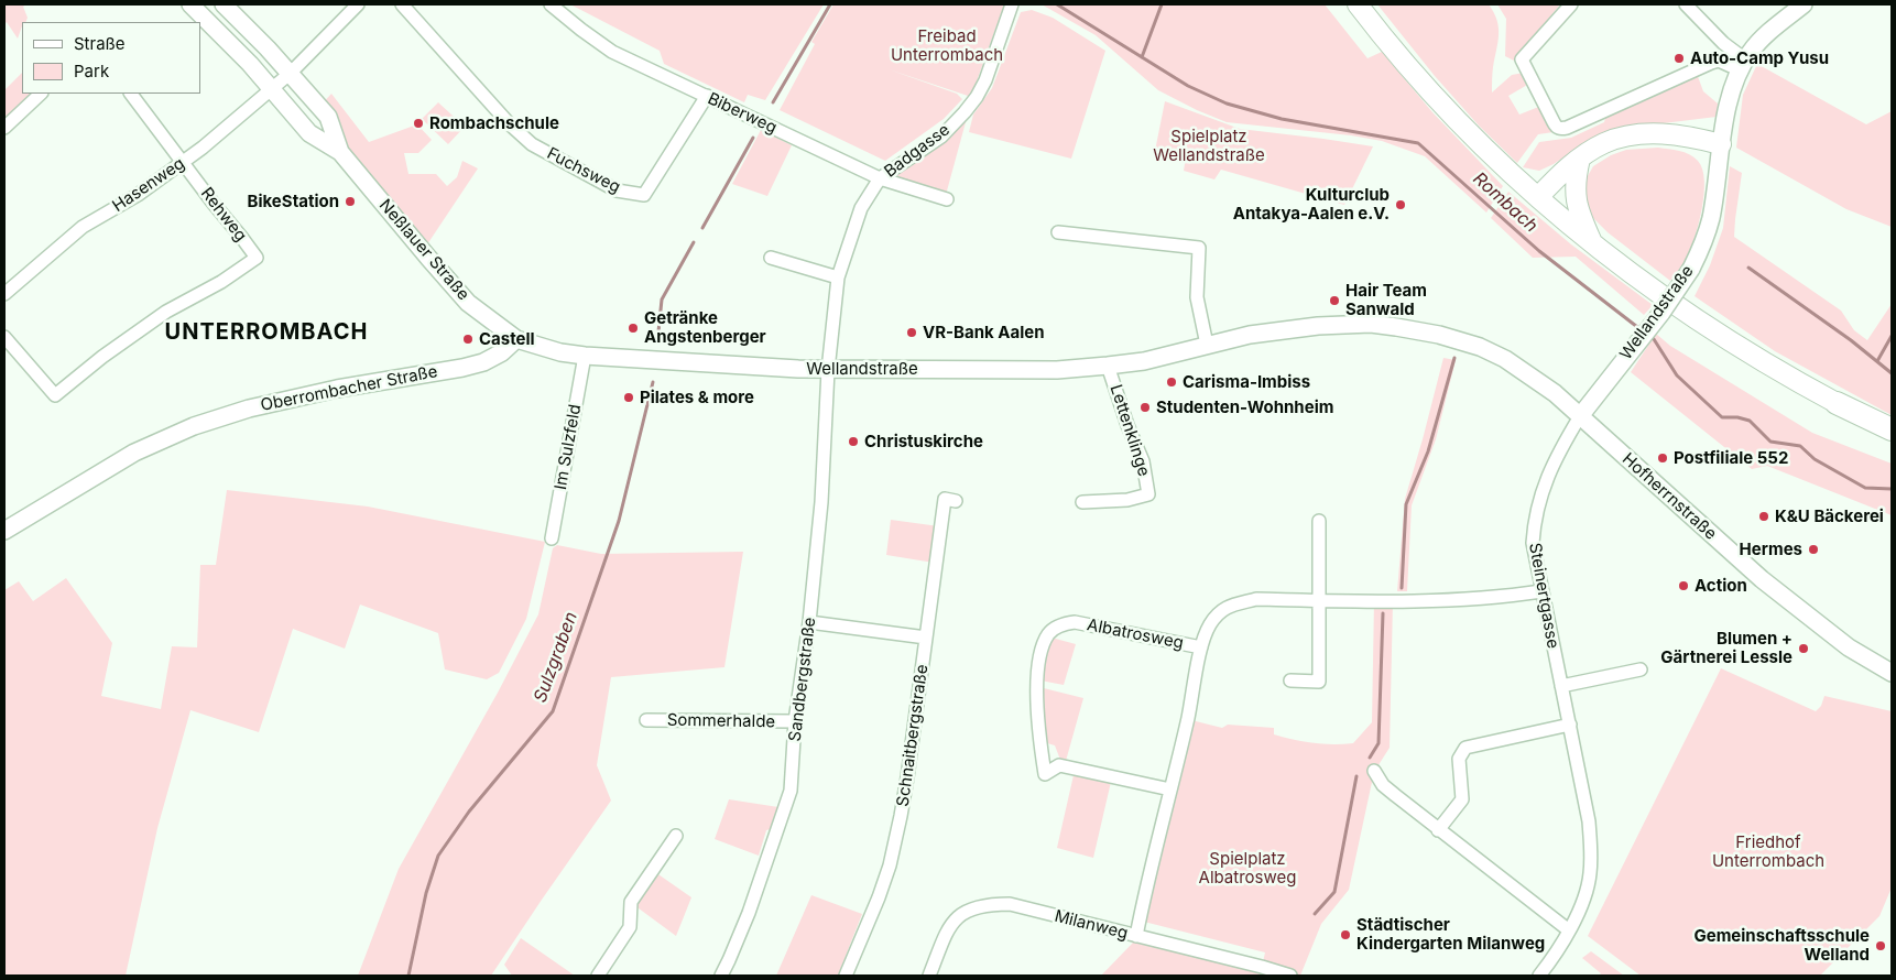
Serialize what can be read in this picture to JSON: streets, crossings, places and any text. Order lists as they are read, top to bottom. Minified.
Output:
{"streets":{"main road":["Neßlauer Straße","Wellandstraße","Oberrombacher Straße","Hofherrnstraße"],"street":["Biberweg","Badgasse","Fuchsweg","Hasenweg","Rehweg","Lettenklinge","Im Sulzfeld","Steinertgasse","Albatrosweg","Sandbergstraße","Sommerhalde","Schnaitbergstraße","Milanweg"]},"crossings":[["Biberweg","Badgasse"],["Biberweg","Fuchsweg"],["Badgasse","Wellandstraße"],["Badgasse","Sandbergstraße"],["Hasenweg","Rehweg"],["Hasenweg","Neßlauer Straße"],["Neßlauer Straße","Wellandstraße"],["Neßlauer Straße","Oberrombacher Straße"],["Wellandstraße","Oberrombacher Straße"],["Wellandstraße","Lettenklinge"],["Wellandstraße","Im Sulzfeld"],["Wellandstraße","Hofherrnstraße"],["Wellandstraße","Steinertgasse"],["Wellandstraße","Sandbergstraße"],["Hofherrnstraße","Steinertgasse"],["Steinertgasse","Albatrosweg"],["Albatrosweg","Milanweg"],["Sandbergstraße","Sommerhalde"]],"districts":["UNTERROMBACH"],"water":["Rombach","Sulzgraben"],"parks":["Freibad Unterrombach","Spielplatz Wellandstraße","Friedhof Unterrombach","Spielplatz Albatrosweg"],"places":["Auto-Camp Yusu","Rombachschule","BikeStation","Kulturclub Antakya-Aalen e.V.","Hair Team Sanwald","Getränke Angstenberger","VR-Bank Aalen","Castell","Carisma-Imbiss","Pilates & more","Studenten-Wohnheim","Christuskirche","Postfiliale 552","K&U Bäckerei","Hermes","Action","Blumen + Gärtnerei Lessle","Städtischer Kindergarten Milanweg","Gemeinschaftsschule Welland"],"legend":["Straße","Park"]}
